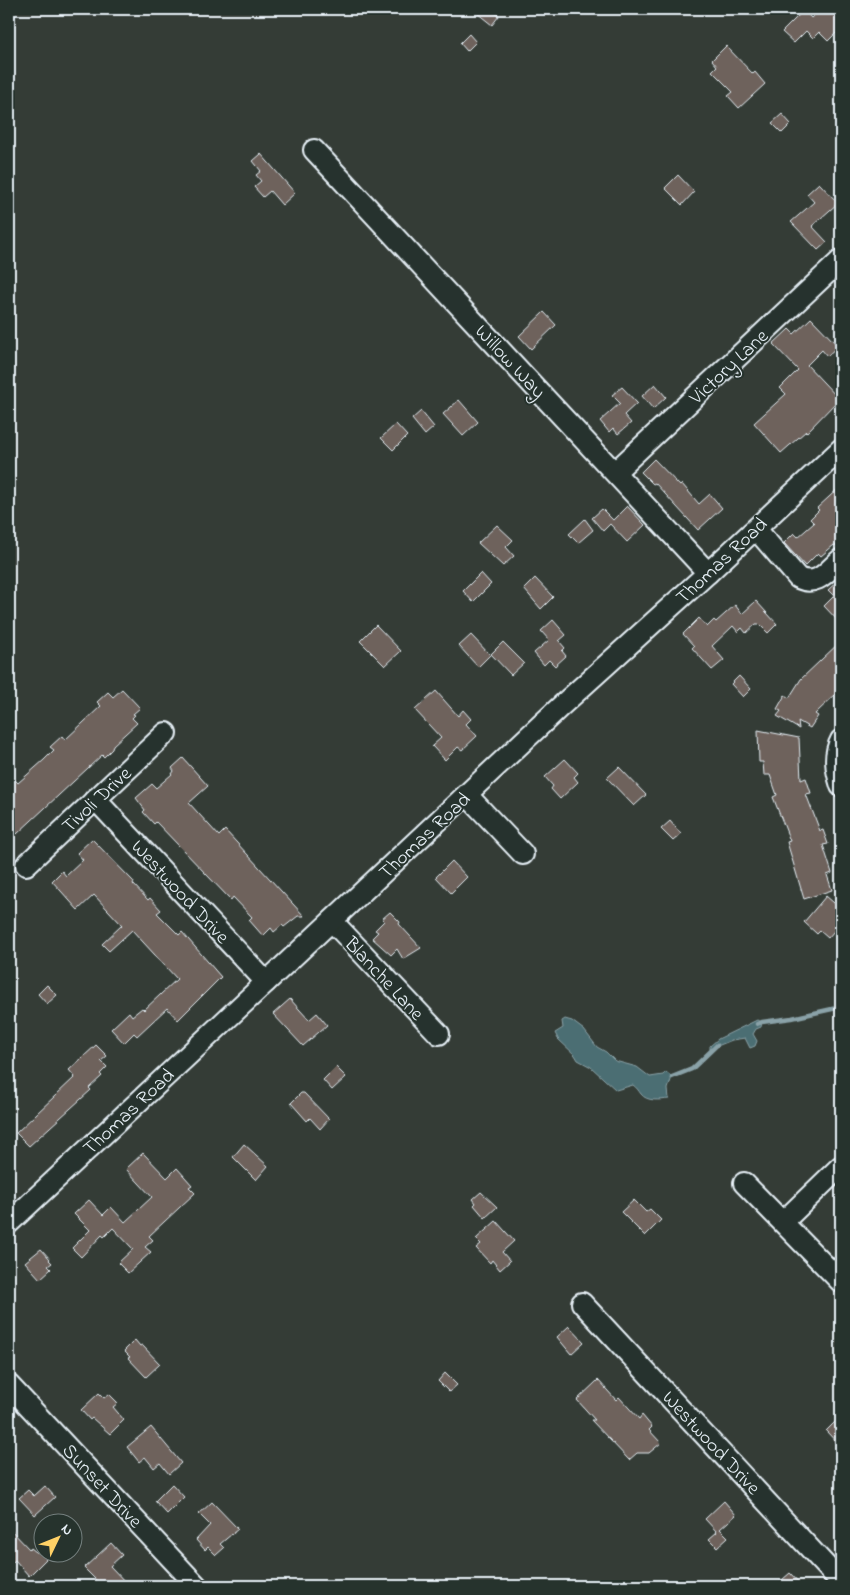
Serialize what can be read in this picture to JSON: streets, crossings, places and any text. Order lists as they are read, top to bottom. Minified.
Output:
{"streets":{"street":["Willow Way","Victory Lane","Thomas Road","Tivoli Drive","Westwood Drive","Blanche Lane","Sunset Drive"]},"crossings":[["Willow Way","Victory Lane"],["Willow Way","Thomas Road"],["Thomas Road","Westwood Drive"],["Thomas Road","Blanche Lane"],["Tivoli Drive","Westwood Drive"]],"north":"top right"}
